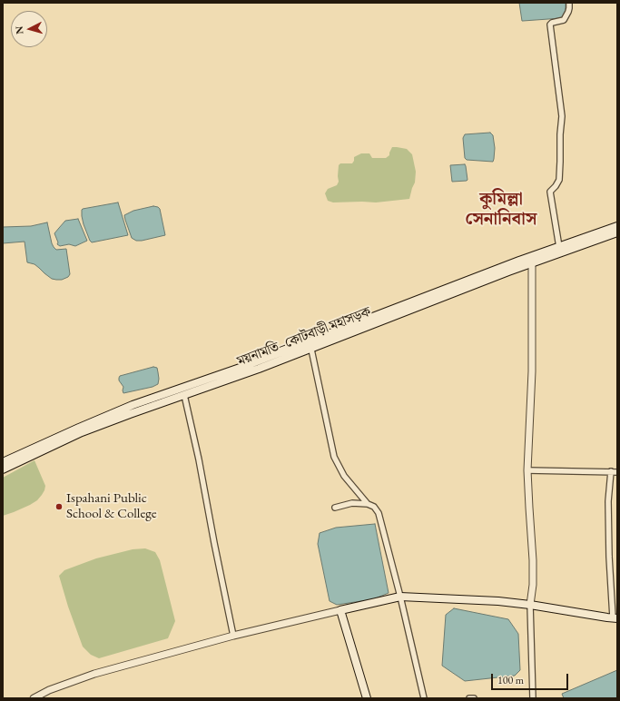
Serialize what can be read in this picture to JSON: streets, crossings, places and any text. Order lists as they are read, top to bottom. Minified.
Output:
{"streets":{"main road":["ময়নামতি–কোটবাড়ী মহাসড়ক"]},"districts":["কুমিল্লা সেনানিবাস"],"places":["Ispahani Public School & College"],"scale_bar":"100 m","north":"left"}
